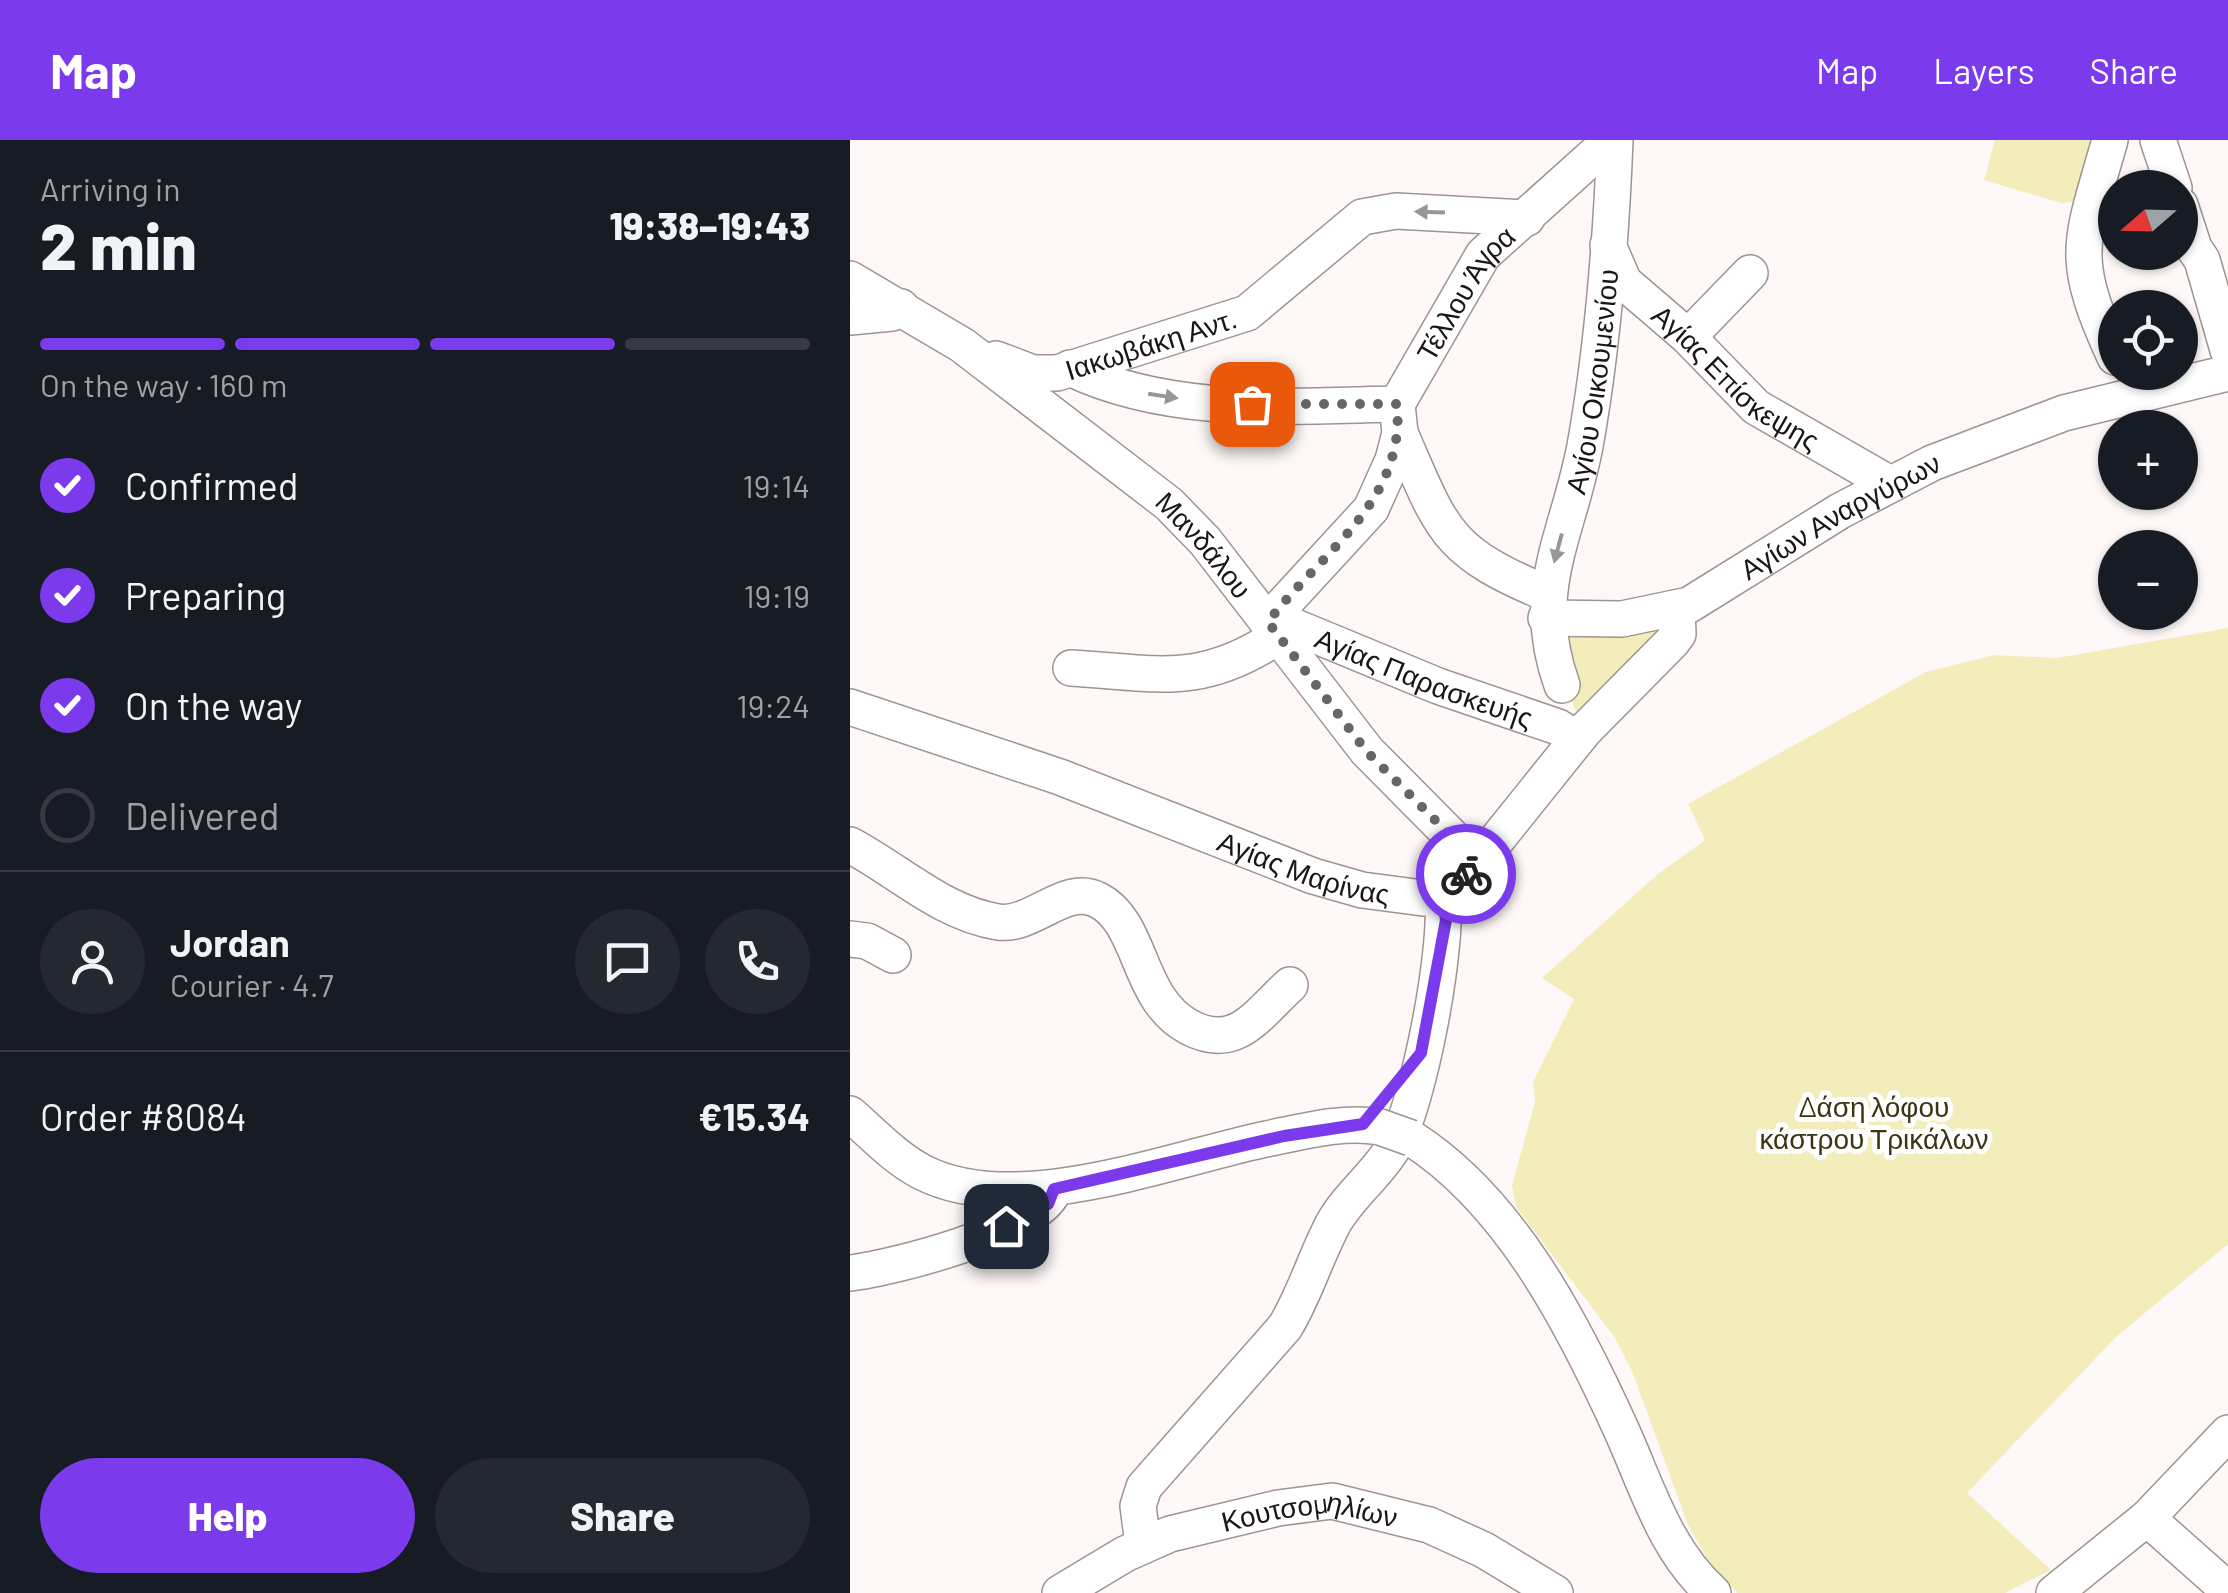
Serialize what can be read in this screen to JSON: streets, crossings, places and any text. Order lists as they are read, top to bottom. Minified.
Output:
{"streets":{"street":["Τέλλου Άγρα","Ιακωβάκη Αντ.","Αγίας Επίσκεψης","Αγίου Οικουμενίου","Αγίων Αναργύρων","Μανδάλου","Αγίας Παρασκευής","Αγίας Μαρίνας","Κουτσομηλίων"]},"crossings":[["Τέλλου Άγρα","Ιακωβάκη Αντ."],["Τέλλου Άγρα","Αγίου Οικουμενίου"],["Τέλλου Άγρα","Αγίων Αναργύρων"],["Τέλλου Άγρα","Μανδάλου"],["Τέλλου Άγρα","Αγίας Παρασκευής"],["Ιακωβάκη Αντ.","Αγίων Αναργύρων"],["Αγίας Επίσκεψης","Αγίου Οικουμενίου"],["Αγίας Επίσκεψης","Αγίων Αναργύρων"],["Αγίου Οικουμενίου","Αγίων Αναργύρων"],["Μανδάλου","Αγίας Παρασκευής"]],"one_way":["Αγίου Οικουμενίου"],"parks":["Δάση λόφου κάστρου Τρικάλων"],"north":"left","page":{"header":"Map","nav":["Map","Layers","Share"],"heading":["2 min","Arriving in","19:38–19:43"],"panel":["Jordan","Courier · 4.7","Order #8084","€15.34"],"map_buttons":["+","−"],"bar":"On the way · 160 m","list":[["Confirmed","19:14"],["Preparing","19:19"],["On the way","19:24"],"Delivered"],"buttons":["Help","Share"]}}
